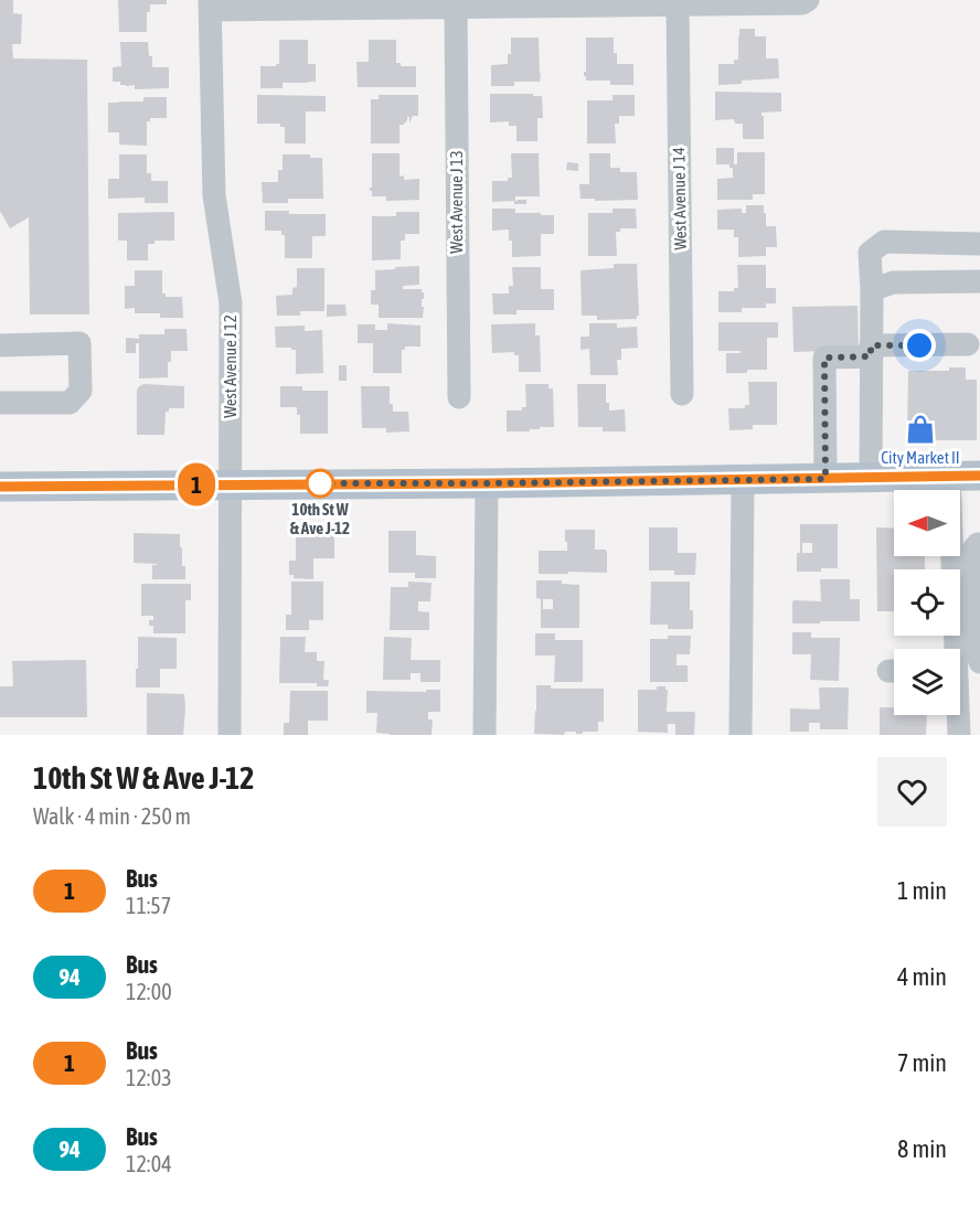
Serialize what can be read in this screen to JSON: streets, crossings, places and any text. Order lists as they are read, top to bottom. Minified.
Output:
{"streets":{"street":["West Avenue J 14","West Avenue J 13","West Avenue J 12"]},"places":{"shop":["City Market II"],"other":["10th St W & Ave J-12"]},"lines":["bus line 1"],"north":"left","page":{"on_map":"1","heading":["10th St W & Ave J-12","Walk · 4 min · 250 m"],"list":[{"mark":"1","name":"Bus","note":"11:57","value":"1 min"},{"mark":"94","name":"Bus","note":"12:00","value":"4 min"},{"mark":"1","name":"Bus","note":"12:03","value":"7 min"},{"mark":"94","name":"Bus","note":"12:04","value":"8 min"}]}}
